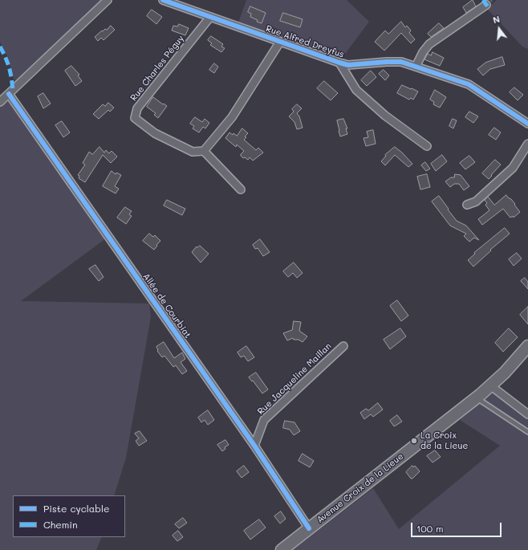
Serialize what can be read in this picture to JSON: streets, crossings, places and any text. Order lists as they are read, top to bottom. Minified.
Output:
{"streets":{"main road":["Avenue Croix de la Lieue"],"street":["Rue Alfred Dreyfus","Rue Charles Péguy","Allée de Courbiat","Rue Jacqueline Maillan"]},"crossings":[["Rue Alfred Dreyfus","Rue Charles Péguy"],["Allée de Courbiat","Rue Jacqueline Maillan"],["Allée de Courbiat","Avenue Croix de la Lieue"]],"places":["La Croix de la Lieue"],"legend":["Piste cyclable","Chemin"],"scale_bar":"100 m","north":"top"}
